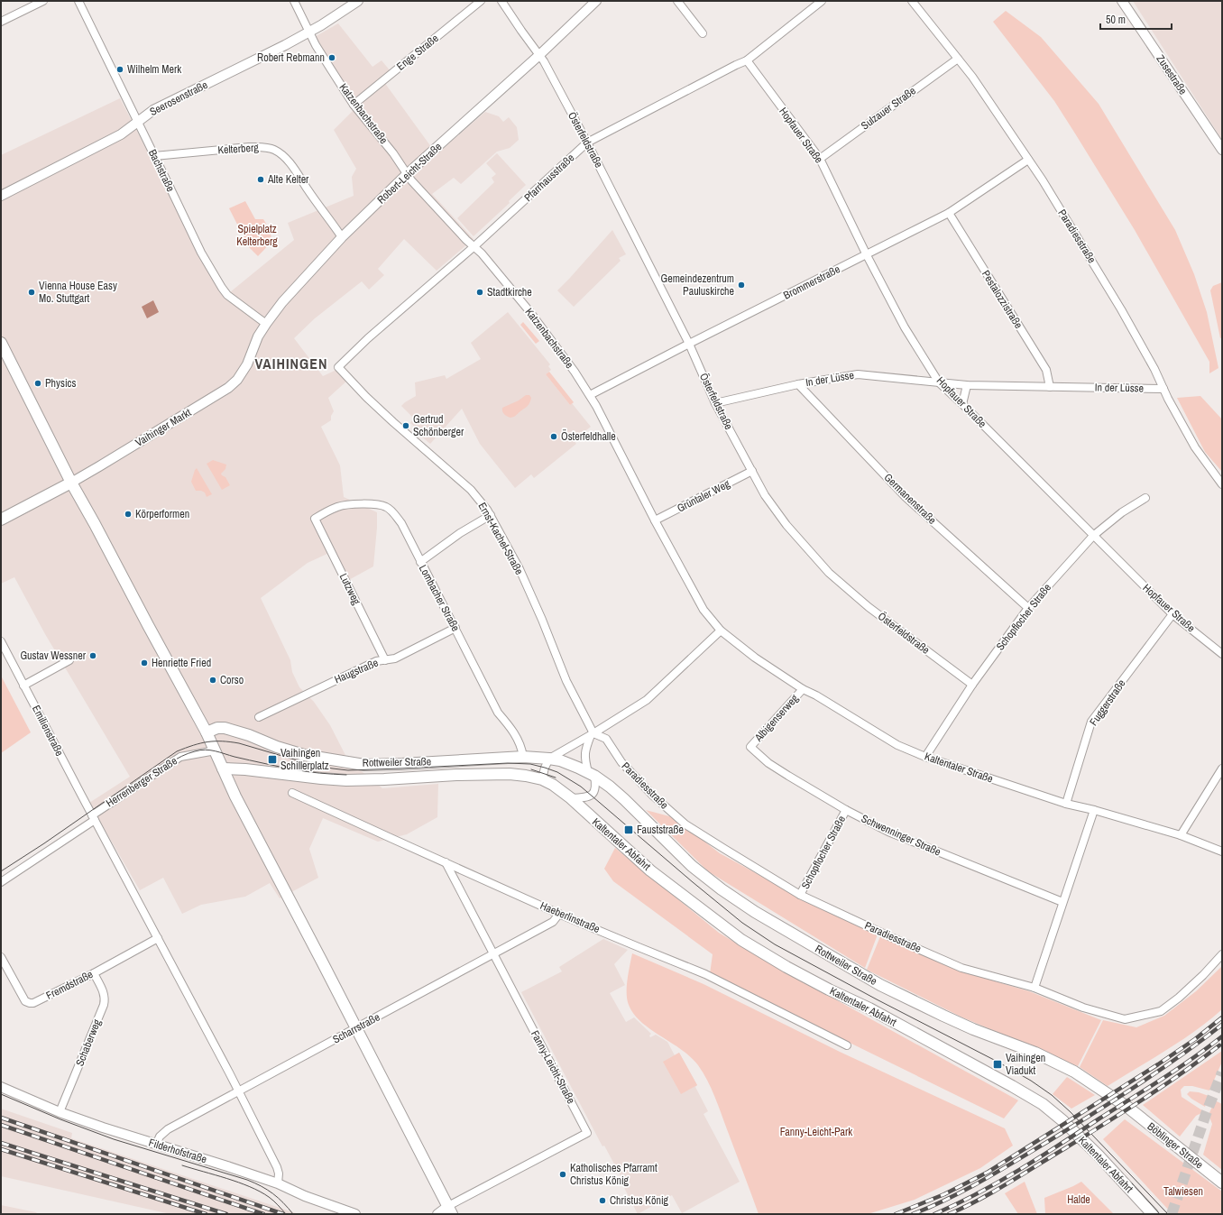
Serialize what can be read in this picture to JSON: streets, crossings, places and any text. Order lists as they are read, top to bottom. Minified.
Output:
{"streets":{"main road":["Rottweiler Straße","Kaltentaler Abfahrt","Böblinger Straße"],"street":["Enge Straße","Zusestraße","Seerosenstraße","Sulzauer Straße","Katzenbachstraße","Hopfauer Straße","Österfeldstraße","Kelterberg","Bachstraße","Robert-Leicht-Straße","Pfarrhausstraße","Paradiesstraße","Brommerstraße","Pestalozzistraße","In der Lüsse","Vaihinger Markt","Grüntaler Weg","Germanenstraße","Ernst-Kachel-Straße","Lutzweg","Lombacher Straße","Schopflocher Straße","Haugstraße","Fuggerstraße","Albigenserweg","Emilienstraße","Kaltentaler Straße","Herrenberger Straße","Schwenninger Straße","Haeberlinstraße","Fremdstraße","Scharrstraße","Schaberweg","Fanny-Leicht-Straße","Filderhofstraße"]},"crossings":[["Enge Straße","Katzenbachstraße"],["Seerosenstraße","Katzenbachstraße"],["Seerosenstraße","Bachstraße"],["Sulzauer Straße","Hopfauer Straße"],["Sulzauer Straße","Paradiesstraße"],["Katzenbachstraße","Robert-Leicht-Straße"],["Katzenbachstraße","Pfarrhausstraße"],["Katzenbachstraße","Brommerstraße"],["Katzenbachstraße","Grüntaler Weg"],["Katzenbachstraße","Kaltentaler Straße"],["Hopfauer Straße","Pfarrhausstraße"],["Hopfauer Straße","Brommerstraße"],["Hopfauer Straße","In der Lüsse"],["Hopfauer Straße","Schopflocher Straße"],["Hopfauer Straße","Fuggerstraße"],["Österfeldstraße","Robert-Leicht-Straße"],["Österfeldstraße","Pfarrhausstraße"],["Österfeldstraße","Brommerstraße"],["Österfeldstraße","In der Lüsse"],["Österfeldstraße","Grüntaler Weg"],["Österfeldstraße","Schopflocher Straße"],["Kelterberg","Bachstraße"],["Kelterberg","Robert-Leicht-Straße"],["Bachstraße","Robert-Leicht-Straße"],["Robert-Leicht-Straße","Vaihinger Markt"],["Pfarrhausstraße","Ernst-Kachel-Straße"],["Paradiesstraße","Brommerstraße"],["Paradiesstraße","In der Lüsse"],["Paradiesstraße","Ernst-Kachel-Straße"],["Paradiesstraße","Schopflocher Straße"],["Brommerstraße","Pestalozzistraße"],["Pestalozzistraße","In der Lüsse"],["In der Lüsse","Germanenstraße"],["Germanenstraße","Schopflocher Straße"],["Lutzweg","Lombacher Straße"],["Lutzweg","Haugstraße"],["Lombacher Straße","Haugstraße"],["Lombacher Straße","Rottweiler Straße"],["Schopflocher Straße","Kaltentaler Straße"],["Schopflocher Straße","Schwenninger Straße"],["Fuggerstraße","Kaltentaler Straße"],["Albigenserweg","Kaltentaler Straße"],["Albigenserweg","Schwenninger Straße"],["Emilienstraße","Herrenberger Straße"],["Emilienstraße","Fremdstraße"],["Emilienstraße","Scharrstraße"],["Emilienstraße","Filderhofstraße"],["Rottweiler Straße","Kaltentaler Abfahrt"],["Rottweiler Straße","Böblinger Straße"],["Haeberlinstraße","Scharrstraße"],["Haeberlinstraße","Fanny-Leicht-Straße"],["Fremdstraße","Schaberweg"],["Scharrstraße","Fanny-Leicht-Straße"],["Scharrstraße","Filderhofstraße"],["Schaberweg","Filderhofstraße"]],"districts":["VAIHINGEN"],"parks":["Spielplatz Kelterberg","Fanny-Leicht-Park","Talwiesen","Halde"],"places":{"other":["Robert Rebmann","Wilhelm Merk","Alte Kelter","Gemeindezentrum Pauluskirche","Vienna House Easy Mo. Stuttgart","Stadtkirche","Physics","Gertrud Schönberger","Österfeldhalle","Körperformen","Gustav Wessner","Henriette Fried","Corso","Katholisches Pfarramt Christus König","Christus König"],"transit":["Vaihingen Schillerplatz","Fauststraße","Vaihingen Viadukt"]},"scale_bar":"50 m"}
